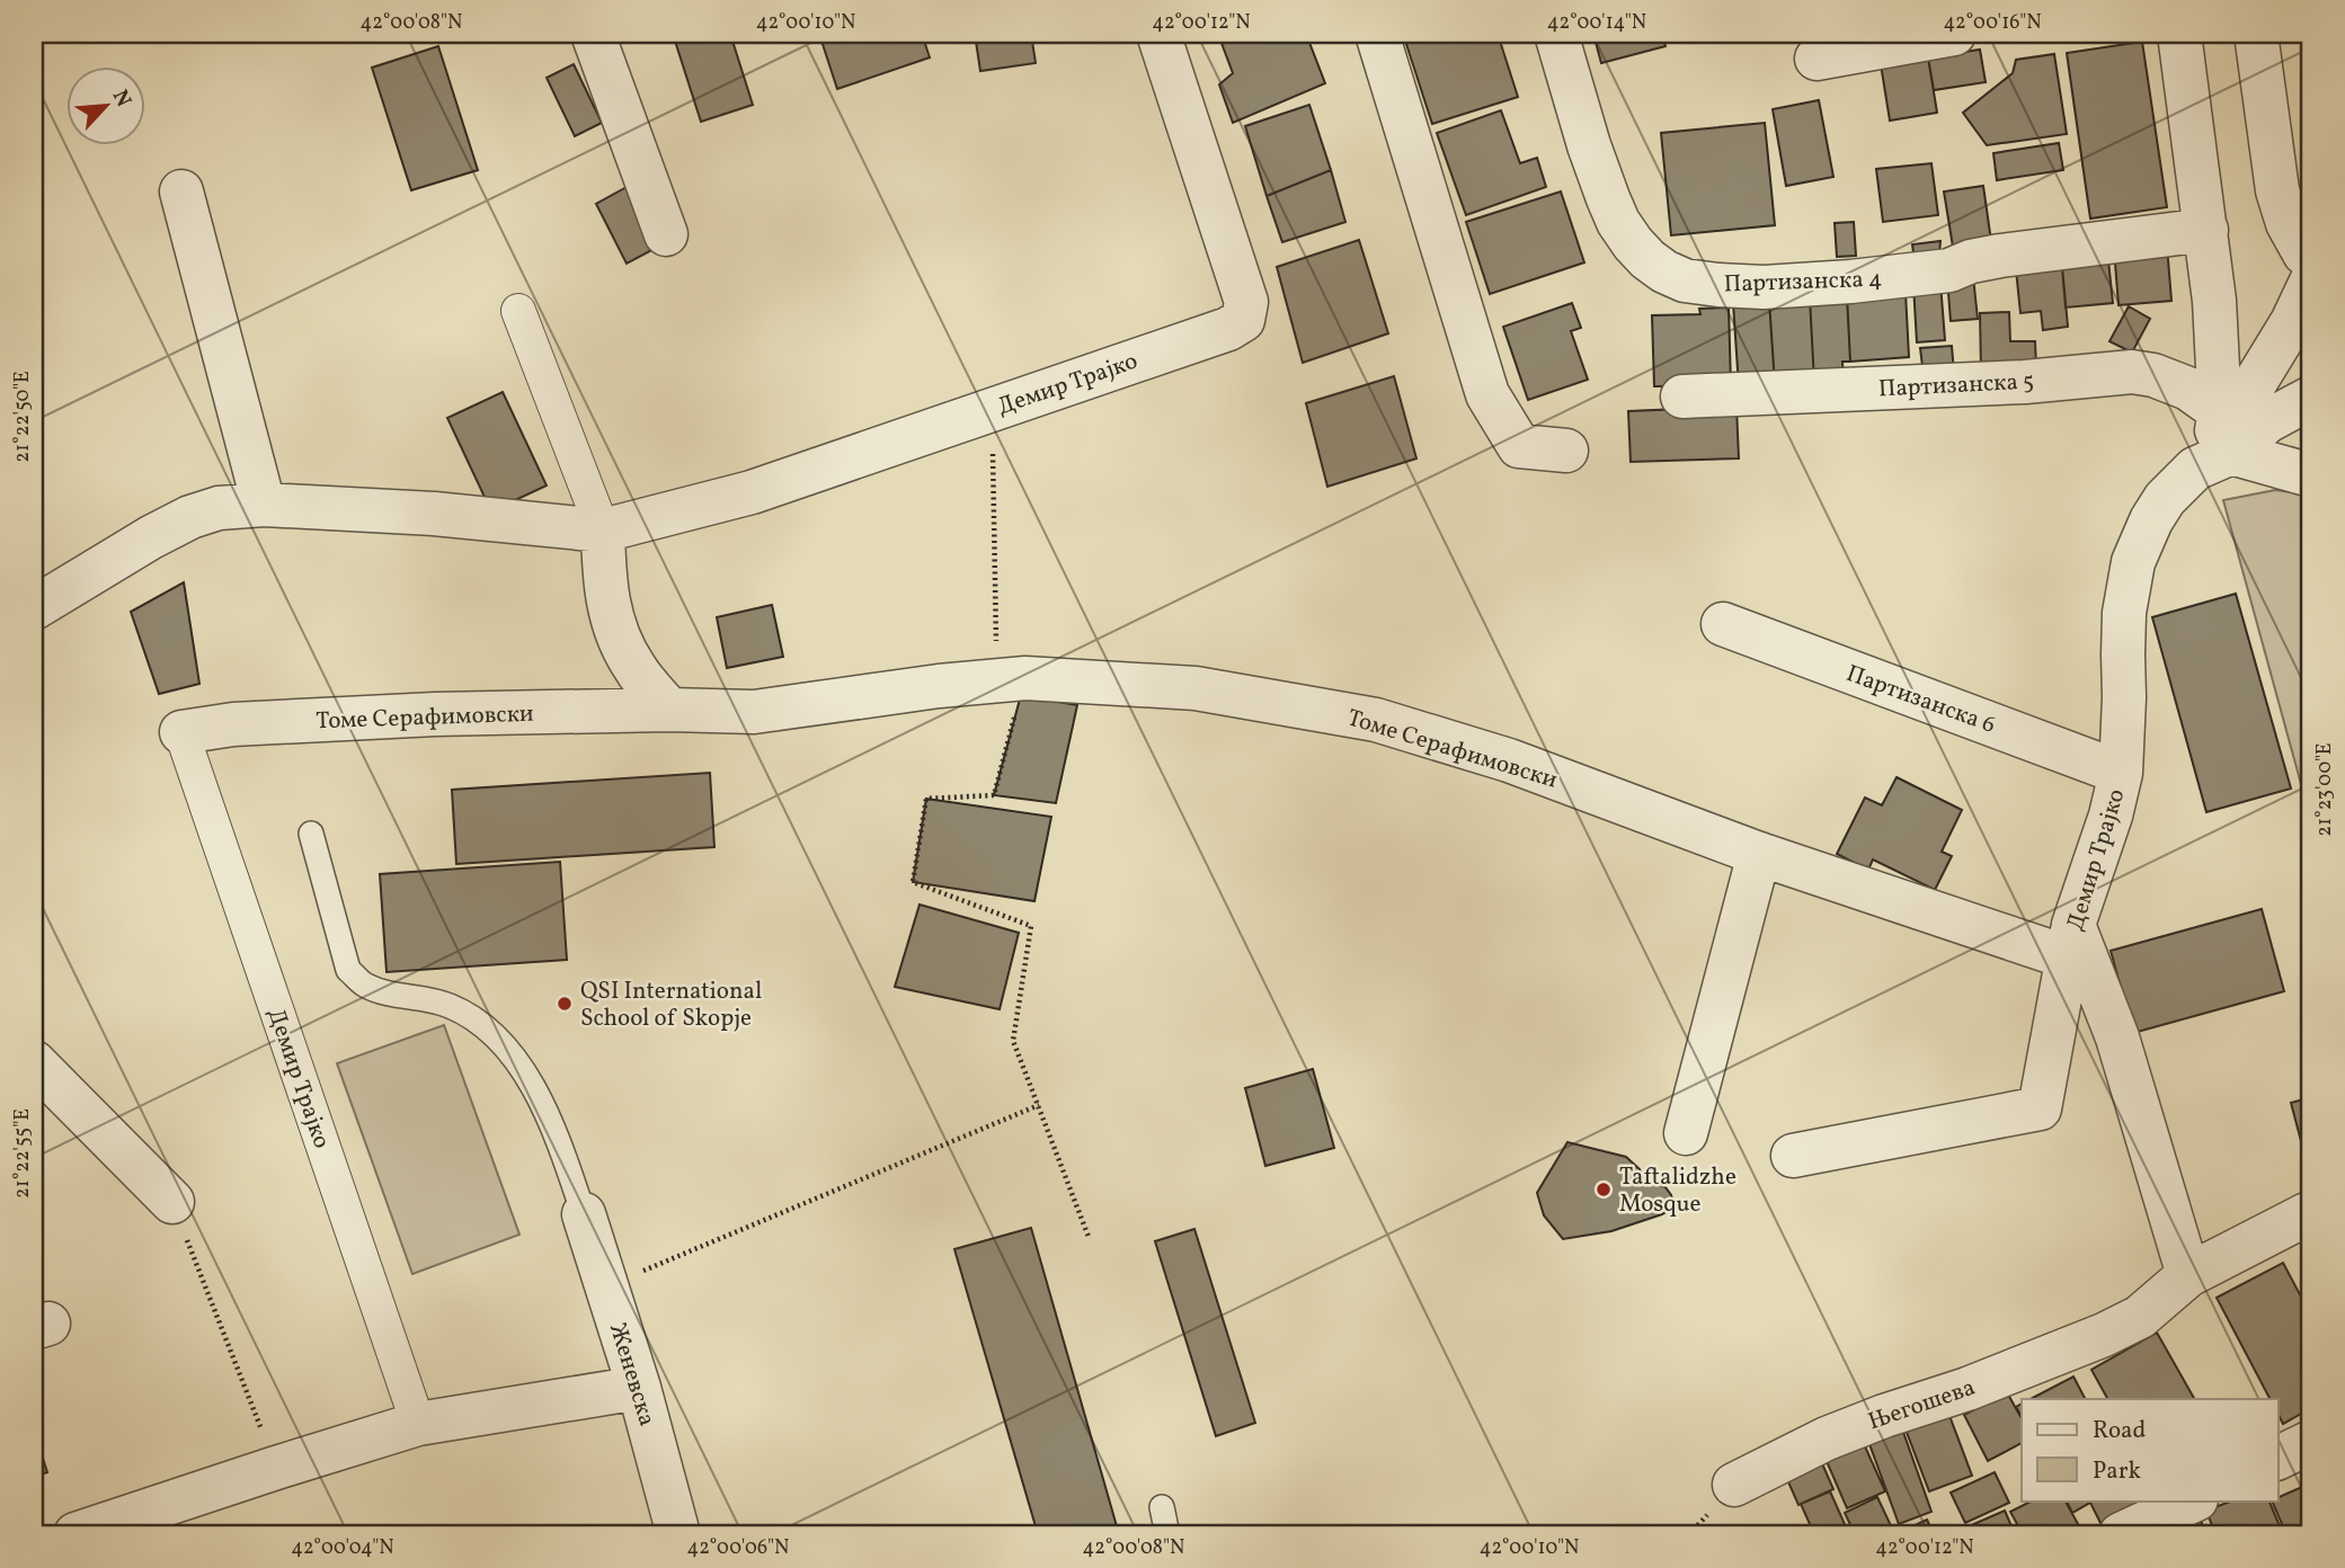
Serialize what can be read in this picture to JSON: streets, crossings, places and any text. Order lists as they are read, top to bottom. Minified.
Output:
{"streets":{"street":["Партизанска 4","Демир Трајко","Партизанска 5","Партизанска 6","Томе Серафимовски","Женевска","Његошева"]},"crossings":[["Демир Трајко","Партизанска 6"],["Демир Трајко","Томе Серафимовски"]],"places":["QSI International School of Skopje","Taftalidzhe Mosque"],"legend":["Road","Park"],"north":"top right","coordinates":["42°00'08\"N","42°00'10\"N","42°00'12\"N","42°00'14\"N","42°00'16\"N","21°22'50\"E","21°23'00\"E","21°22'55\"E","42°00'04\"N","42°00'06\"N"]}
